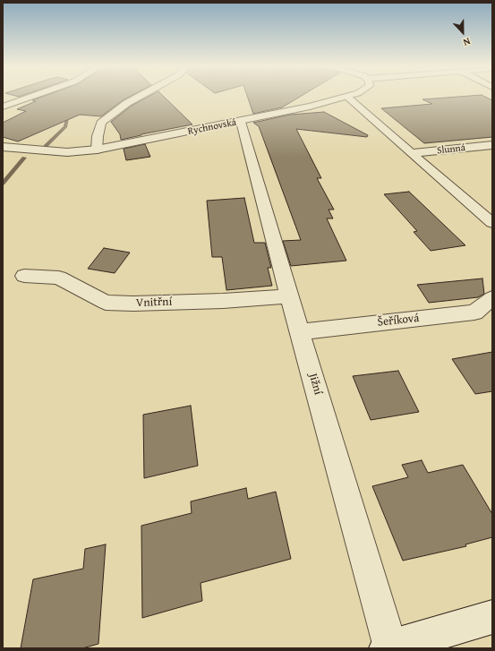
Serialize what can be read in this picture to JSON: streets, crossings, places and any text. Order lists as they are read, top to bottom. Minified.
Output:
{"streets":{"street":["Rychnovská","Slunná","Vnitřní","Šeříková","Jižní"]},"crossings":[["Rychnovská","Jižní"],["Vnitřní","Jižní"],["Šeříková","Jižní"]],"north":"bottom"}
